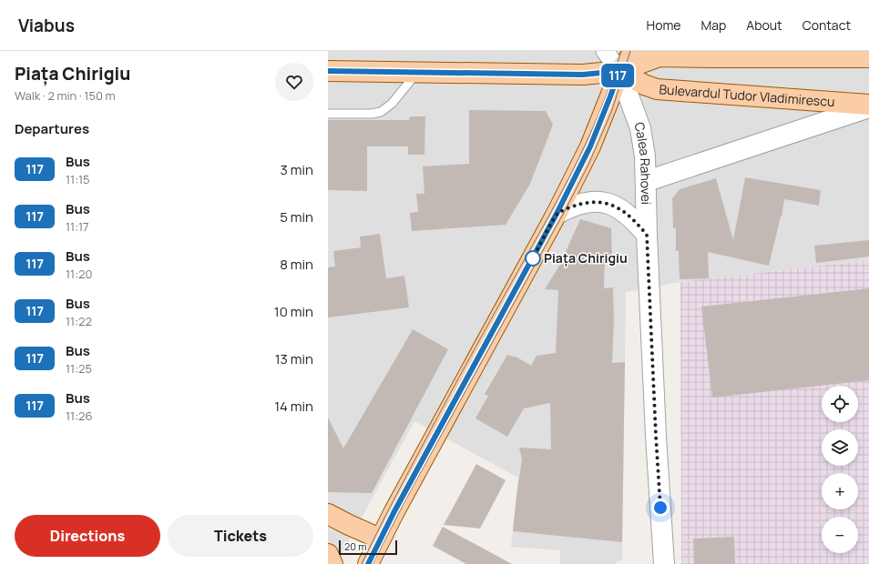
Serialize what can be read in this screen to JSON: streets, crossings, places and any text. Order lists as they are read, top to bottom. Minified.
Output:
{"streets":{"main road":["Bulevardul Tudor Vladimirescu","Calea Rahovei"]},"crossings":[["Bulevardul Tudor Vladimirescu","Calea Rahovei"]],"places":["Piața Chirigiu"],"lines":["bus line 117"],"scale_bar":"20 m","page":{"header":"Viabus","nav":["Home","Map","About","Contact"],"heading":[["Piața Chirigiu","Walk · 2 min · 150 m"],"Departures"],"on_map":"117","list":[{"mark":"117","name":"Bus","note":"11:15","value":"3 min"},{"mark":"117","name":"Bus","note":"11:17","value":"5 min"},{"mark":"117","name":"Bus","note":"11:20","value":"8 min"},{"mark":"117","name":"Bus","note":"11:22","value":"10 min"},{"mark":"117","name":"Bus","note":"11:25","value":"13 min"},{"mark":"117","name":"Bus","note":"11:26","value":"14 min"}],"map_buttons":["+","−"],"buttons":["Directions","Tickets"],"scale":"20 m"}}
